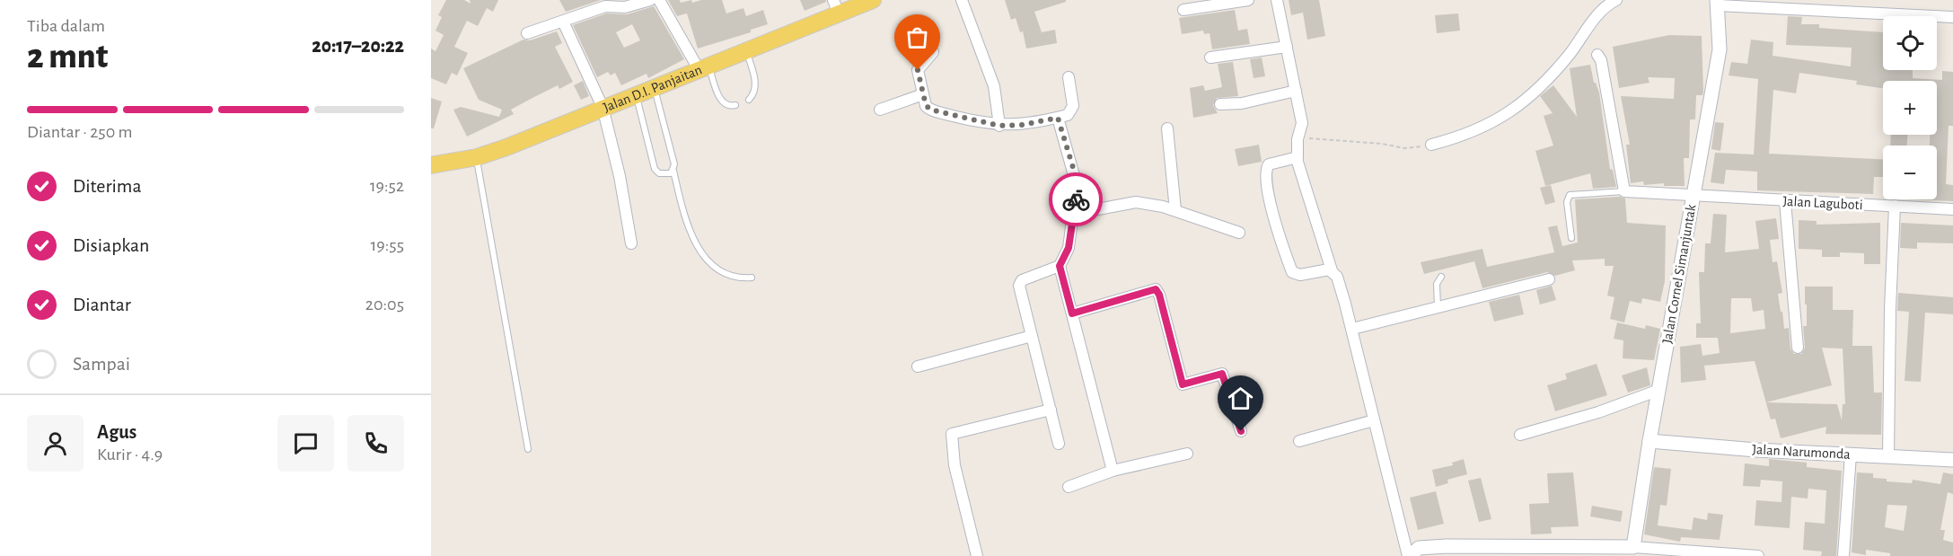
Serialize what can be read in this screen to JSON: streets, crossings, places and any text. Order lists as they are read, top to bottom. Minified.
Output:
{"streets":{"main road":["Jalan D.I. Panjaitan"],"street":["Jalan Laguboti","Jalan Cornel Simanjuntak","Jalan Narumonda"]},"crossings":[["Jalan Laguboti","Jalan Cornel Simanjuntak"],["Jalan Cornel Simanjuntak","Jalan Narumonda"]],"page":{"heading":["2 mnt","Tiba dalam","20:17–20:22"],"panel":["Agus","Kurir · 4.9"],"map_buttons":["+","−"],"bar":"Diantar · 250 m","list":[["Diterima","19:52"],["Disiapkan","19:55"],["Diantar","20:05"],"Sampai"]}}
